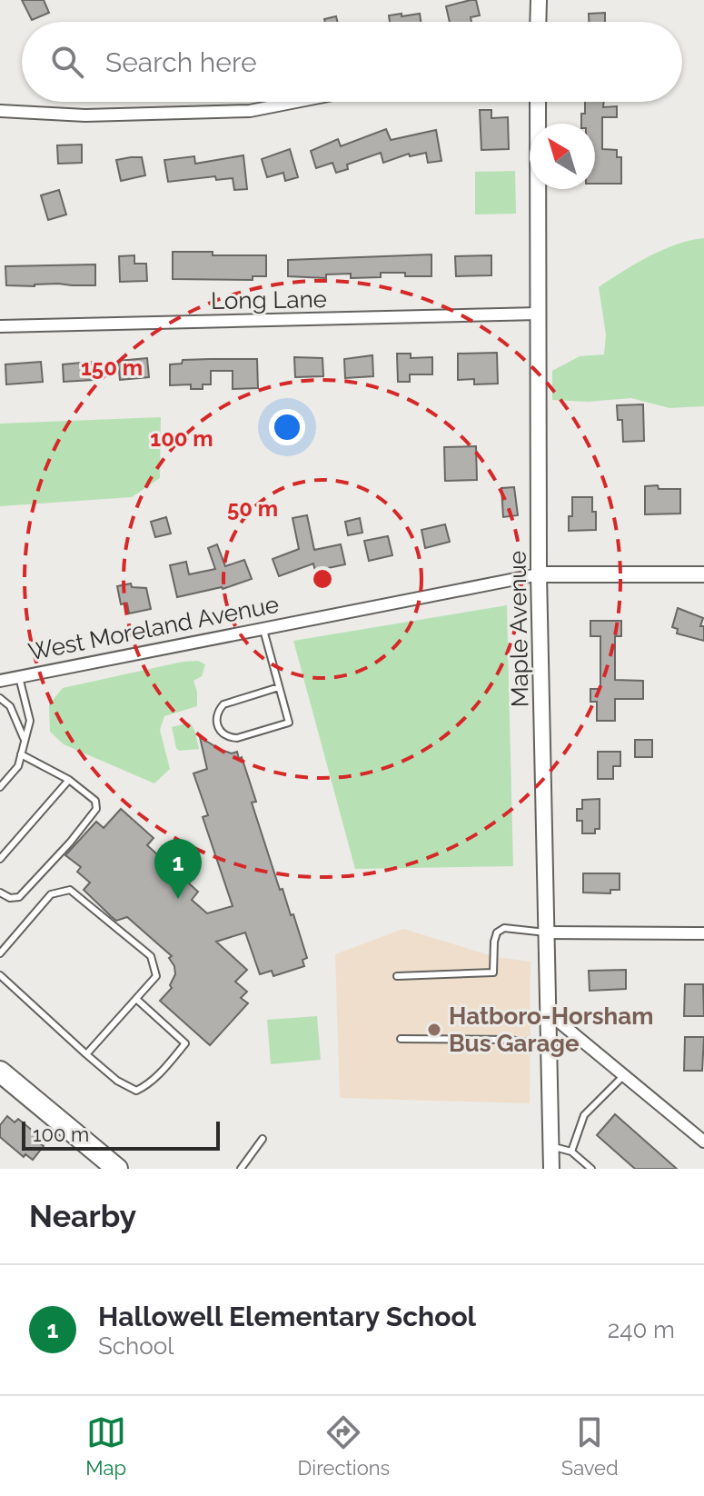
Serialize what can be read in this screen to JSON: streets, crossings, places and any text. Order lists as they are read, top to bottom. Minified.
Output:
{"streets":{"street":["Long Lane","West Moreland Avenue","Maple Avenue"]},"crossings":[["Long Lane","Maple Avenue"],["West Moreland Avenue","Maple Avenue"]],"places":["Hatboro-Horsham Bus Garage"],"scale_bar":"100 m","north":"top left","page":{"search":"Search here","pins":"1","scale":"100 m","heading":"Nearby","list":[{"mark":"1","name":"Hallowell Elementary School","note":"School","value":"240 m"}],"nav":["Map","Directions","Saved"]},"rings":["150 m","100 m","50 m"]}
